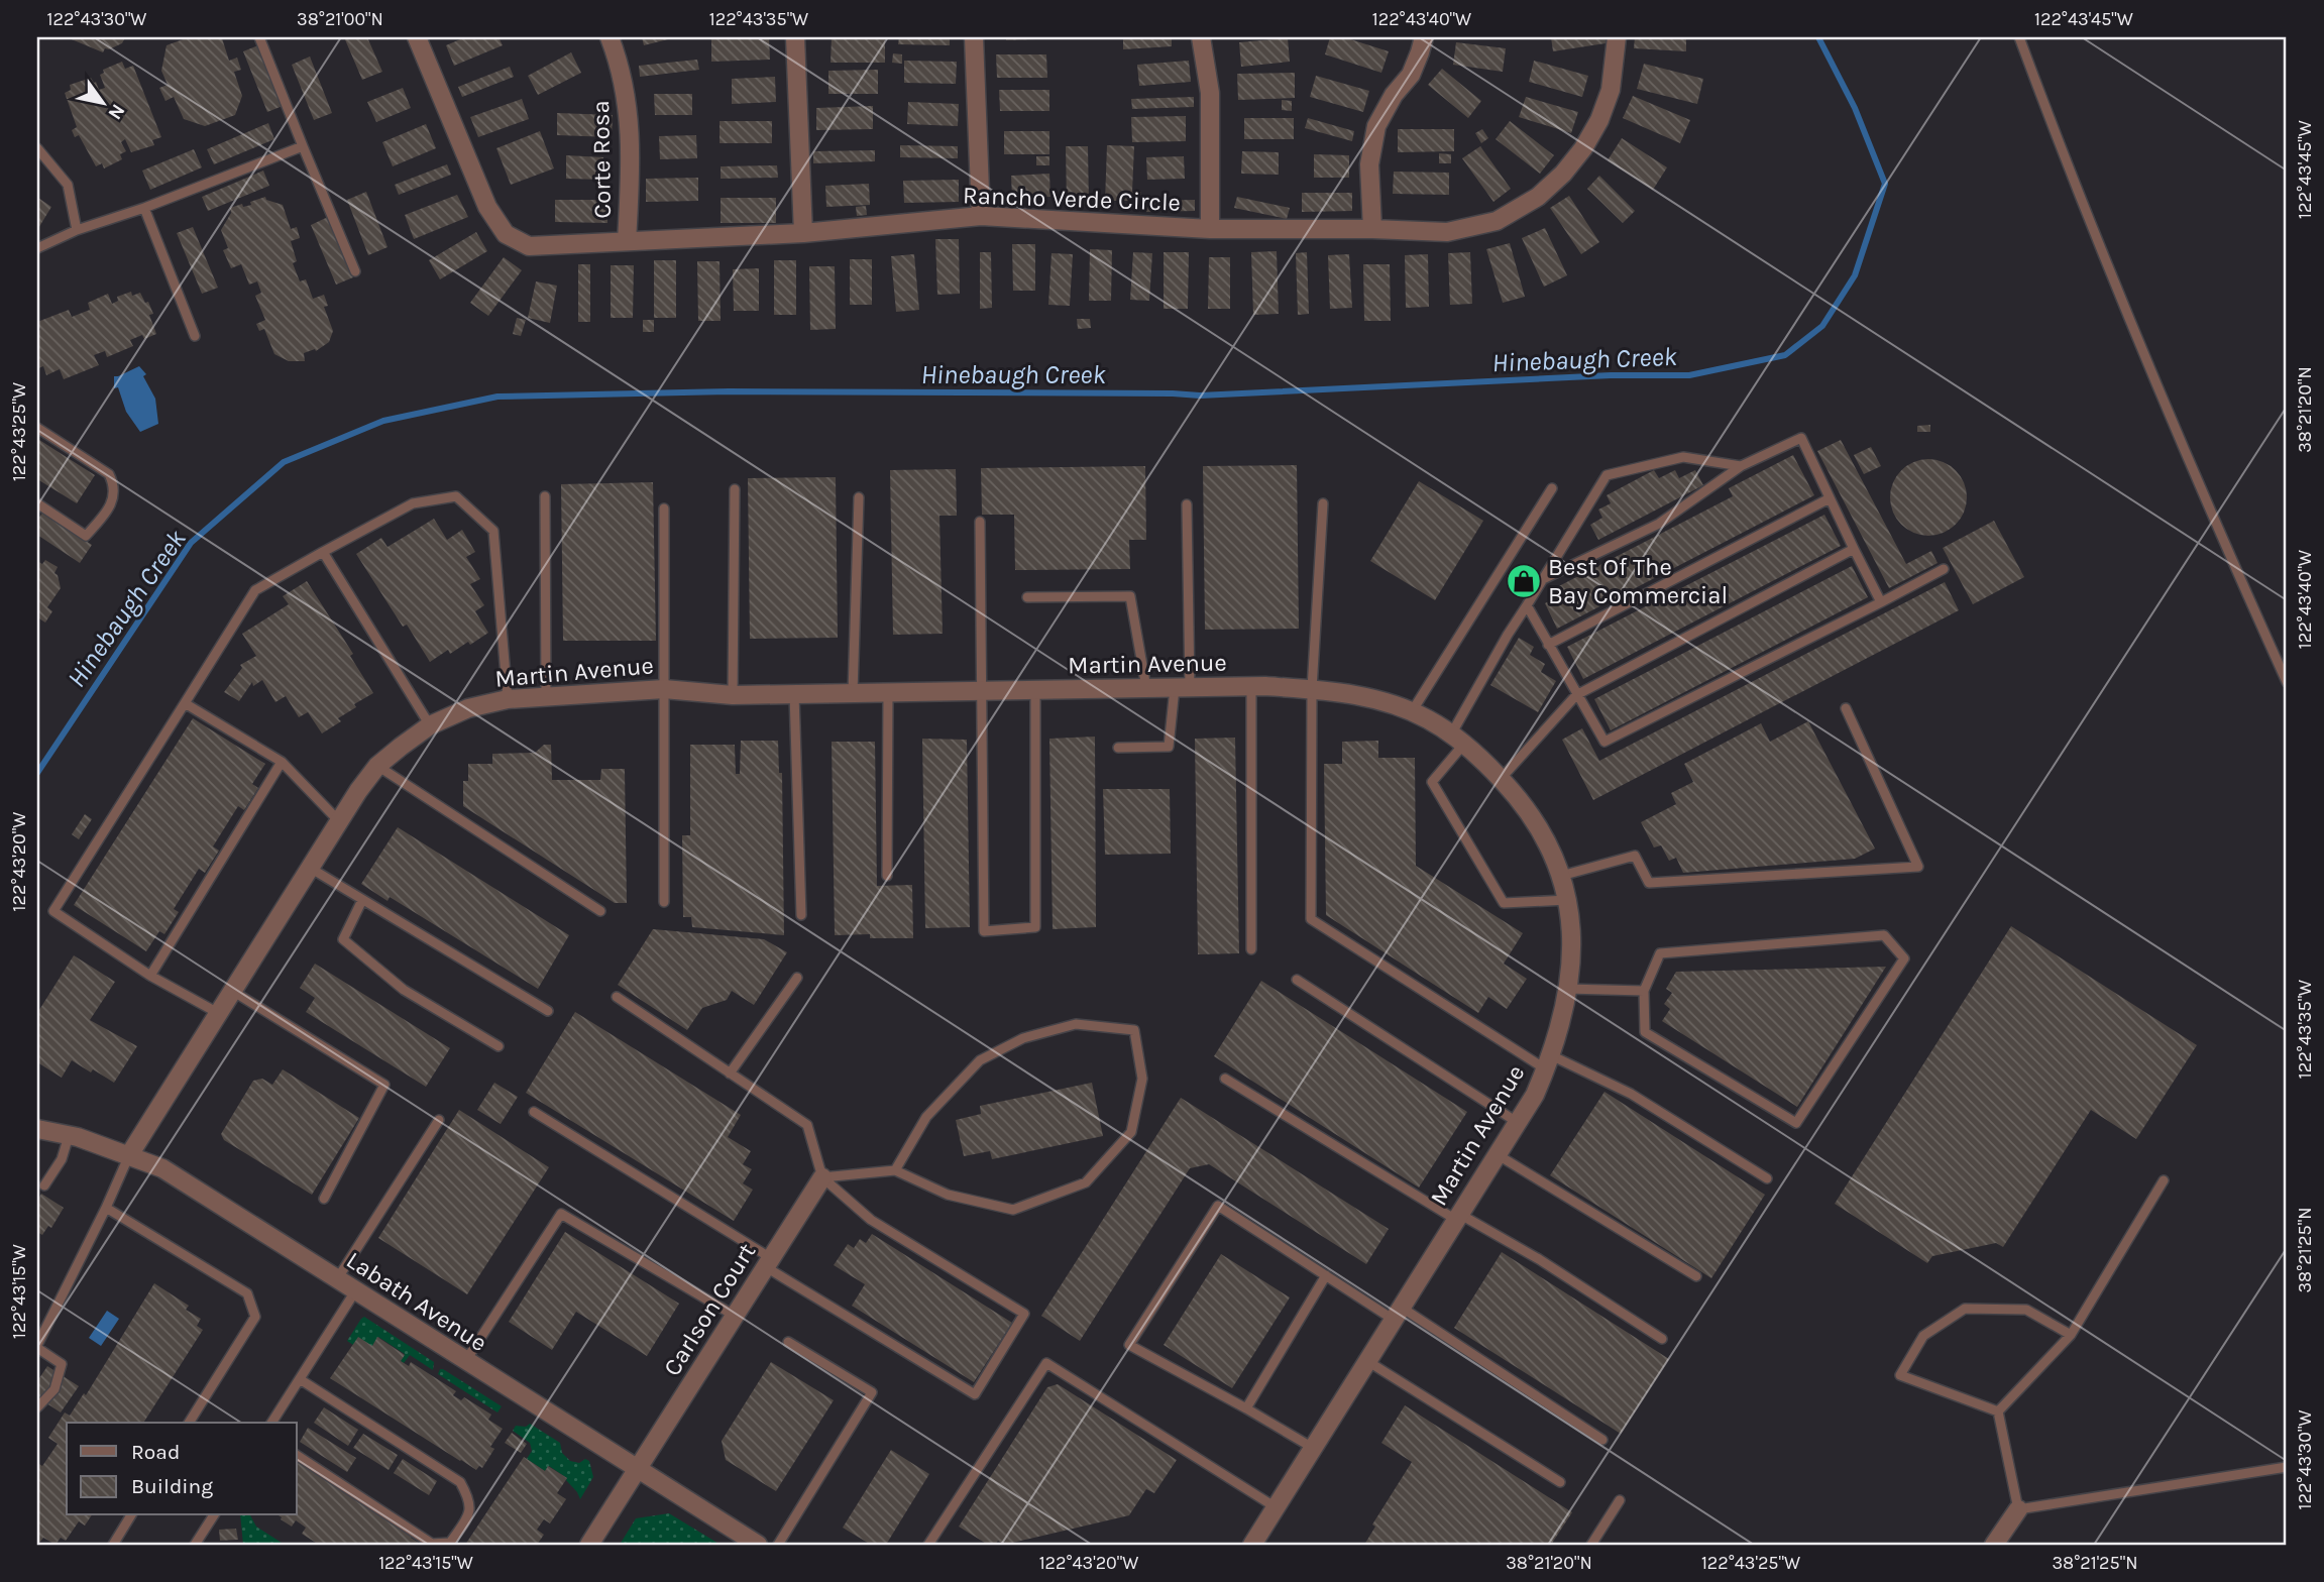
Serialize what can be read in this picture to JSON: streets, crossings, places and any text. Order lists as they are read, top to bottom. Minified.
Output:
{"streets":{"street":["Corte Rosa","Rancho Verde Circle","Martin Avenue","Labath Avenue","Carlson Court"]},"crossings":[["Corte Rosa","Rancho Verde Circle"],["Martin Avenue","Labath Avenue"],["Labath Avenue","Carlson Court"]],"water":["Hinebaugh Creek"],"places":{"shop":["Best Of The Bay Commercial"]},"legend":["Road","Building"],"north":"bottom right","coordinates":["122°43'30\"W","38°21'00\"N","122°43'35\"W","122°43'40\"W","122°43'45\"W","38°21'20\"N","122°43'25\"W","122°43'20\"W","38°21'25\"N","122°43'15\"W"]}
